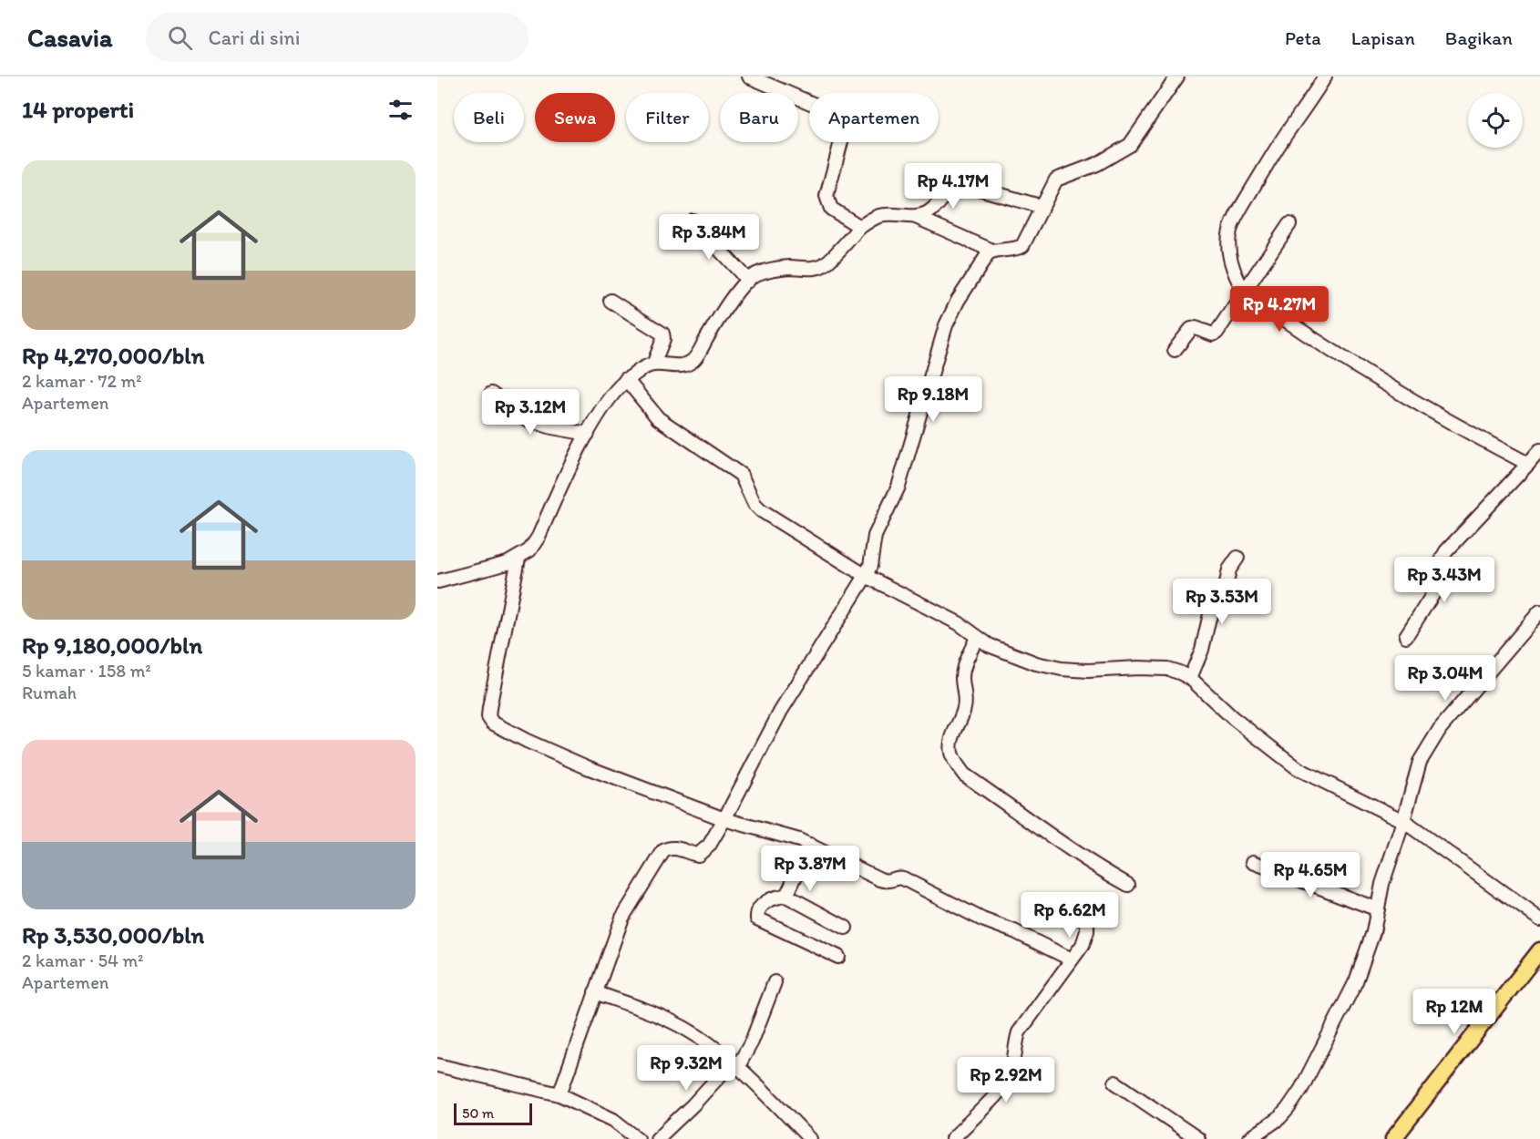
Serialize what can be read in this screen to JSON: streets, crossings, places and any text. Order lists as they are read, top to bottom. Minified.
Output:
{"scale_bar":"50 m","page":{"header":"Casavia","search":"Cari di sini","nav":["Peta","Lapisan","Bagikan"],"heading":"14 properti","chip":["Beli","Sewa","Filter","Baru","Apartemen"],"list":[{"name":"Rp 4,270,000/bln","note":"2 kamar · 72 m² · Apartemen"},{"name":"Rp 9,180,000/bln","note":"5 kamar · 158 m² · Rumah"},{"name":"Rp 3,530,000/bln","note":"2 kamar · 54 m² · Apartemen"}],"price":["Rp 4.17M","Rp 3.84M","Rp 4.27M","Rp 9.18M","Rp 3.12M","Rp 3.43M","Rp 3.53M","Rp 3.04M","Rp 3.87M","Rp 4.65M","Rp 6.62M","Rp 12M","Rp 9.32M","Rp 2.92M"],"scale":"50 m"}}
